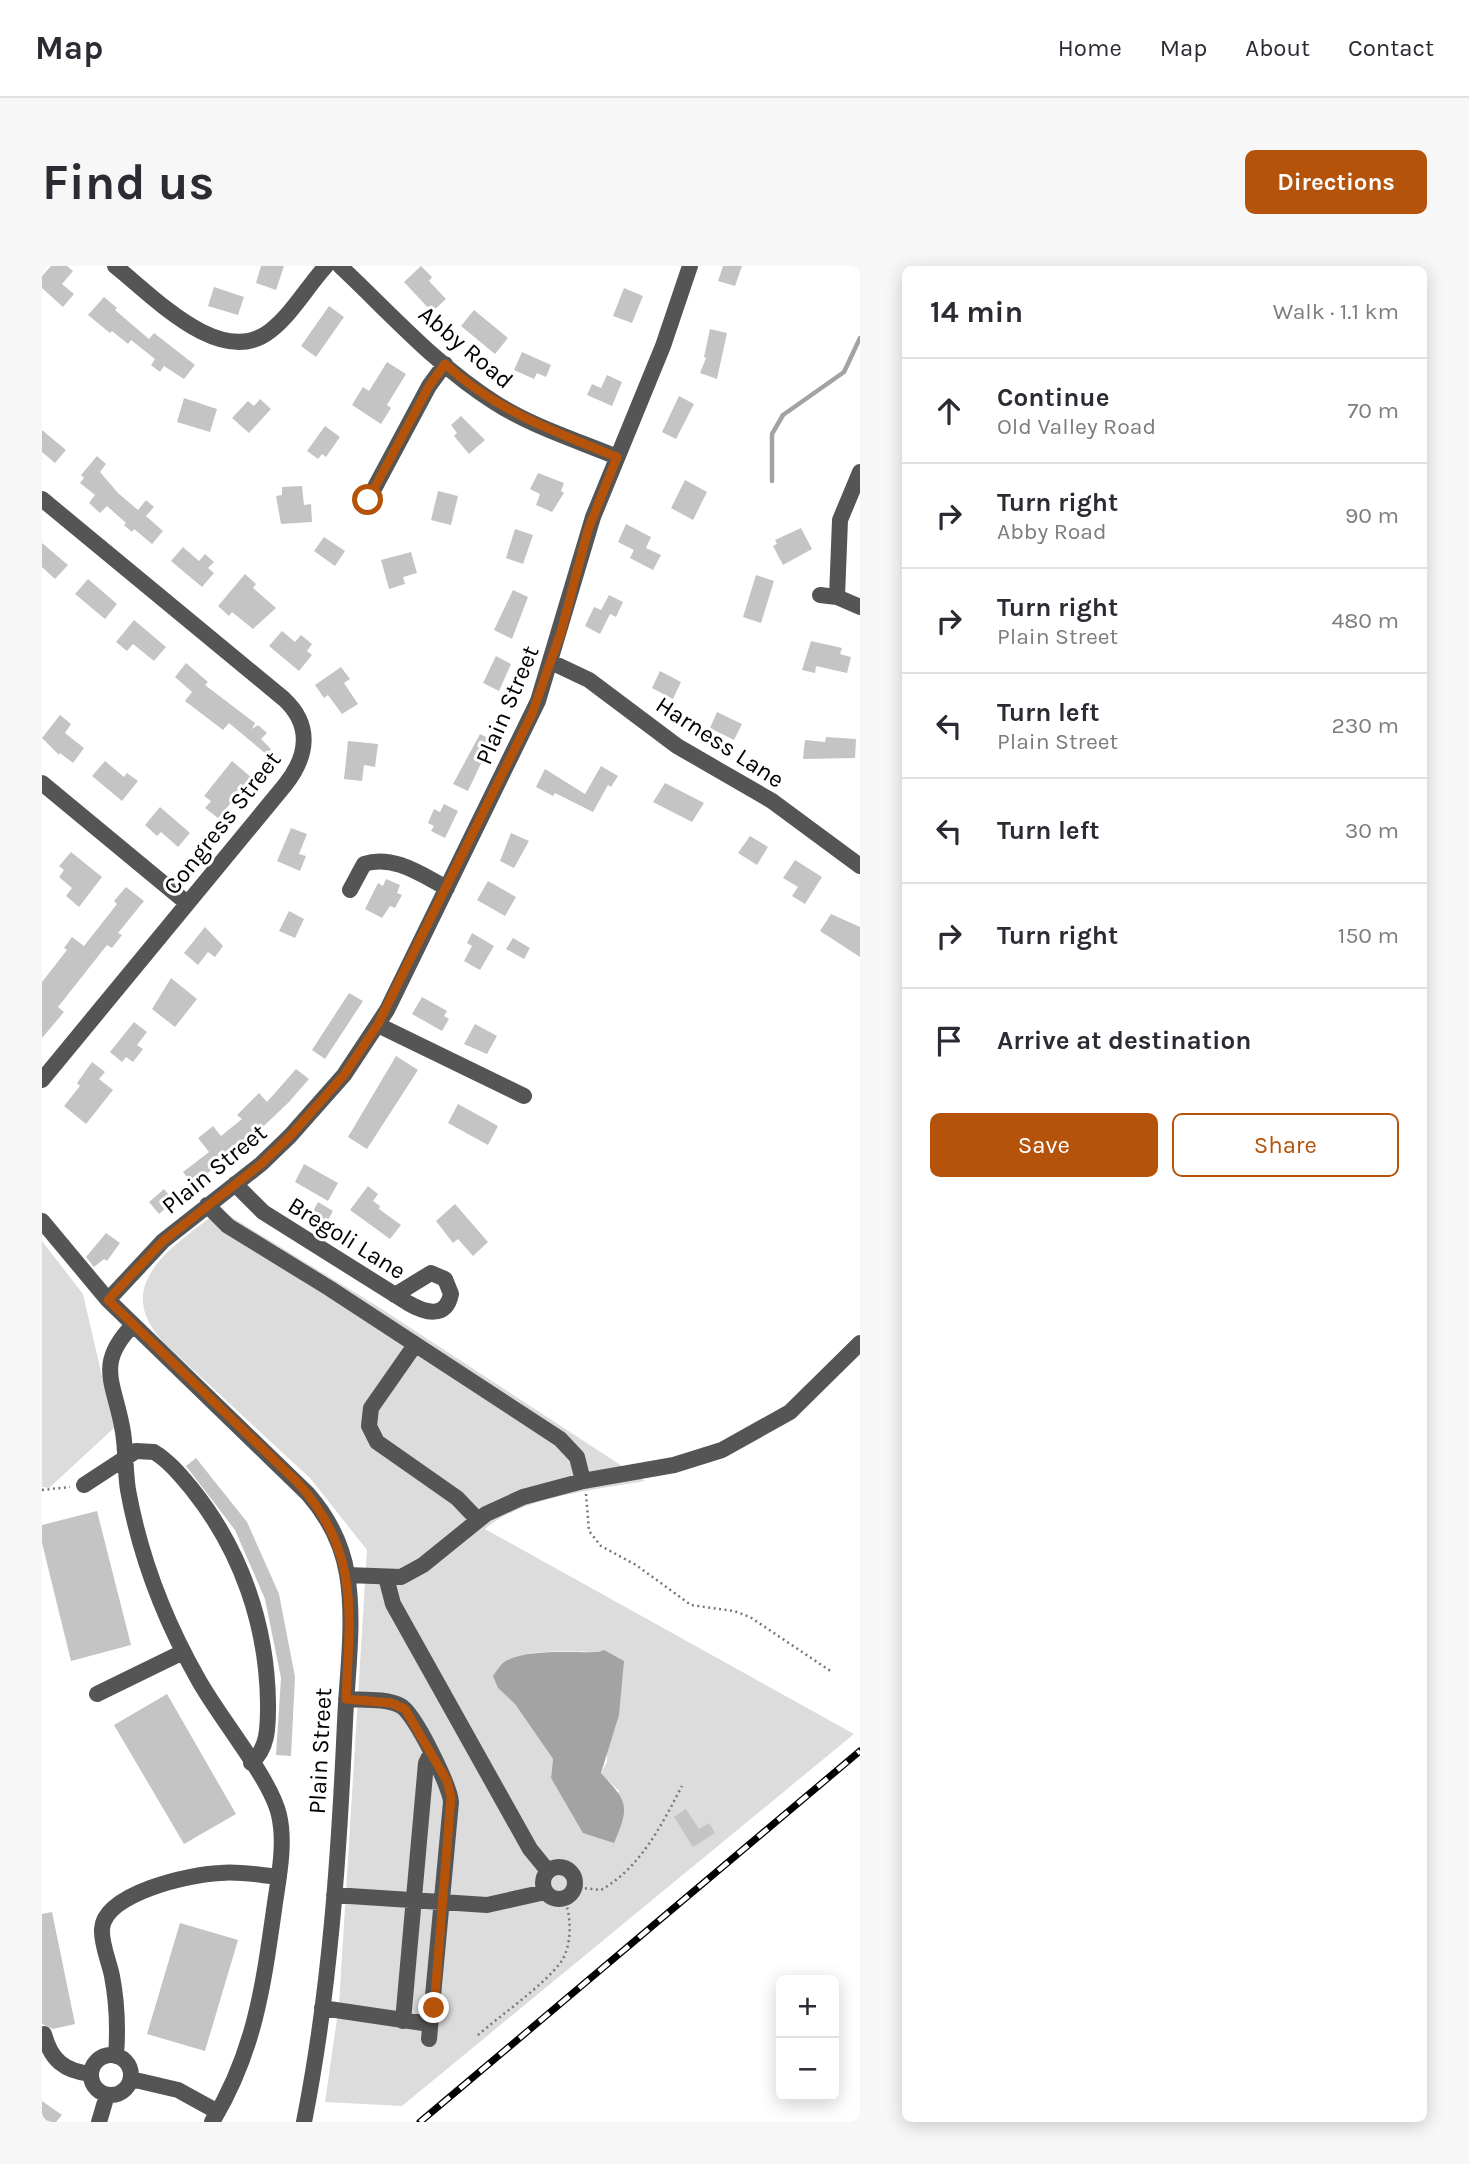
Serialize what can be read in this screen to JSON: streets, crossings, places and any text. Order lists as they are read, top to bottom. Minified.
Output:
{"streets":{"street":["Abby Road","Plain Street","Harness Lane","Congress Street","Bregoli Lane"]},"crossings":[["Abby Road","Plain Street"],["Plain Street","Harness Lane"],["Plain Street","Bregoli Lane"]],"page":{"header":"Map","nav":["Home","Map","About","Contact"],"buttons":["Directions",["Save","Share"]],"title":"Find us","heading":["14 min","Walk · 1.1 km"],"list":[["Continue","Old Valley Road","70 m"],["Turn right","Abby Road","90 m"],["Turn right","Plain Street","480 m"],["Turn left","Plain Street","230 m"],["Turn left","30 m"],["Turn right","150 m"],"Arrive at destination"],"map_buttons":["+","−"]}}
